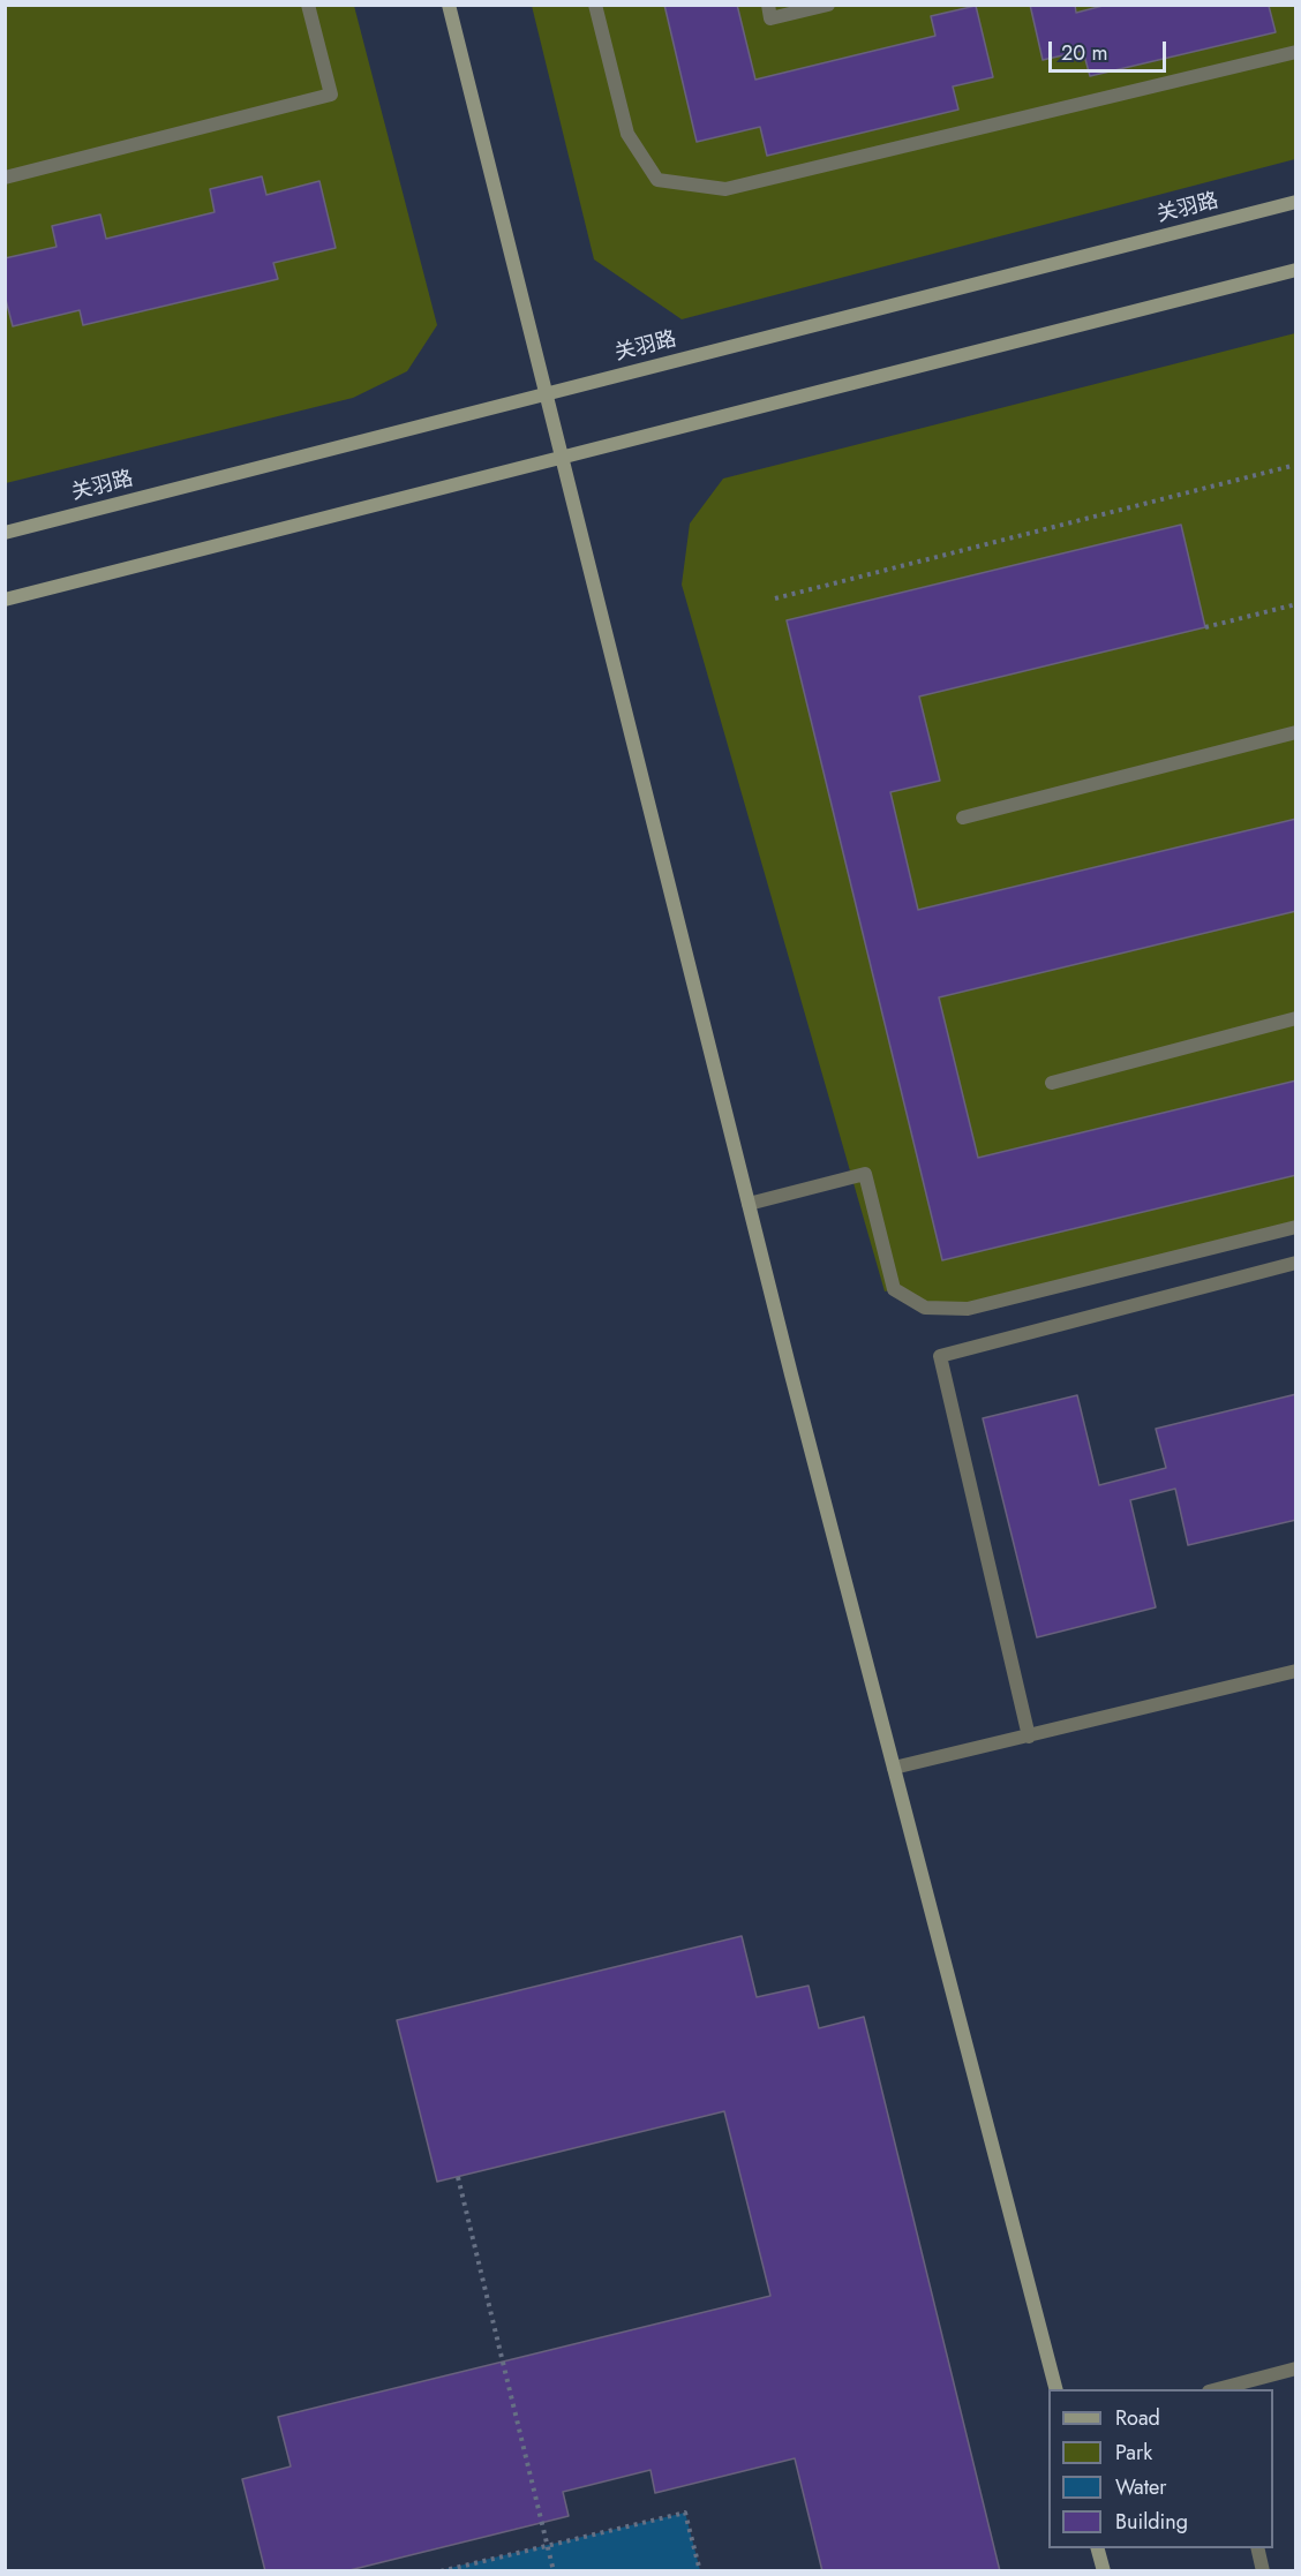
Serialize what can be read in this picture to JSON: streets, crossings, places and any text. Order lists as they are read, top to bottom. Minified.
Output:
{"streets":{"street":["关羽路"]},"legend":["Road","Park","Water","Building"],"scale_bar":"20 m"}
